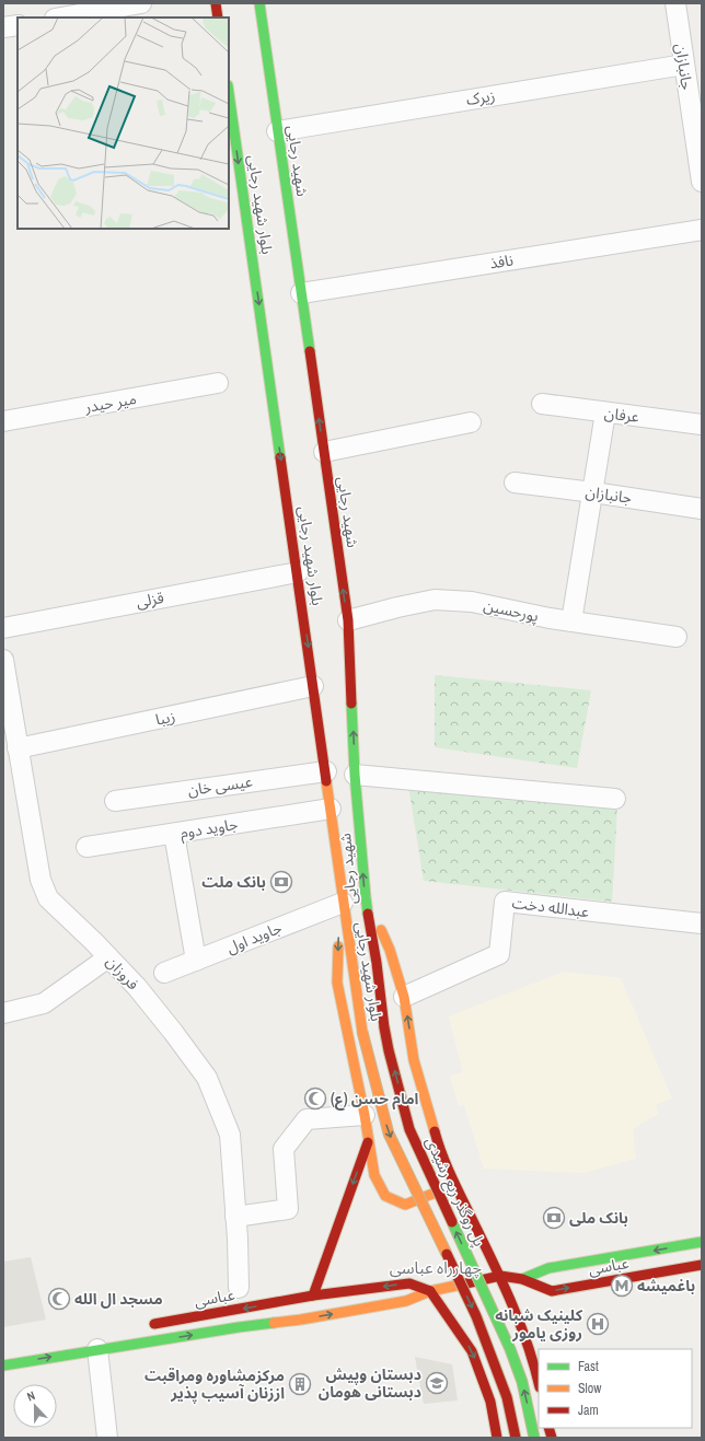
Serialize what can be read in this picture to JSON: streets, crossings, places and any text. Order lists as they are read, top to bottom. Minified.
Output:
{"streets":{"main road":["شهید رجایی","بلوار شهید رجایی","پل روگذر ربع رشیدی","عباسى"],"street":["جانبازان","زیرک","نافذ","میر حیدر","عرفان","قزلی","پورحسین","زیبا","عیسی خان","جاوید دوم","عبدالله دخت","جاوید اول","فروزان"]},"crossings":[["جانبازان","زیرک"],["زیرک","شهید رجایی"],["شهید رجایی","نافذ"],["شهید رجایی","پورحسین"],["شهید رجایی","پل روگذر ربع رشیدی"],["بلوار شهید رجایی","قزلی"],["بلوار شهید رجایی","زیبا"],["بلوار شهید رجایی","عیسی خان"],["بلوار شهید رجایی","جاوید دوم"],["بلوار شهید رجایی","جاوید اول"],["زیبا","فروزان"]],"one_way":["شهید رجایی"],"districts":["چهارراه عباسی"],"places":{"bank":["بانک ملت","بانک ملی"],"mosque":["امام حسن (ع)","مسجد ال الله"],"metro station":["باغمیشه"],"hospital":["کلینیک شبانه روزی یامور"],"school or university":["دبستان وپیش دبستانی هومان"],"building":["مرکزمشاوره ومراقبت اززنان آسیب پذیر"]},"legend":["Fast","Slow","Jam"],"north":"top"}
